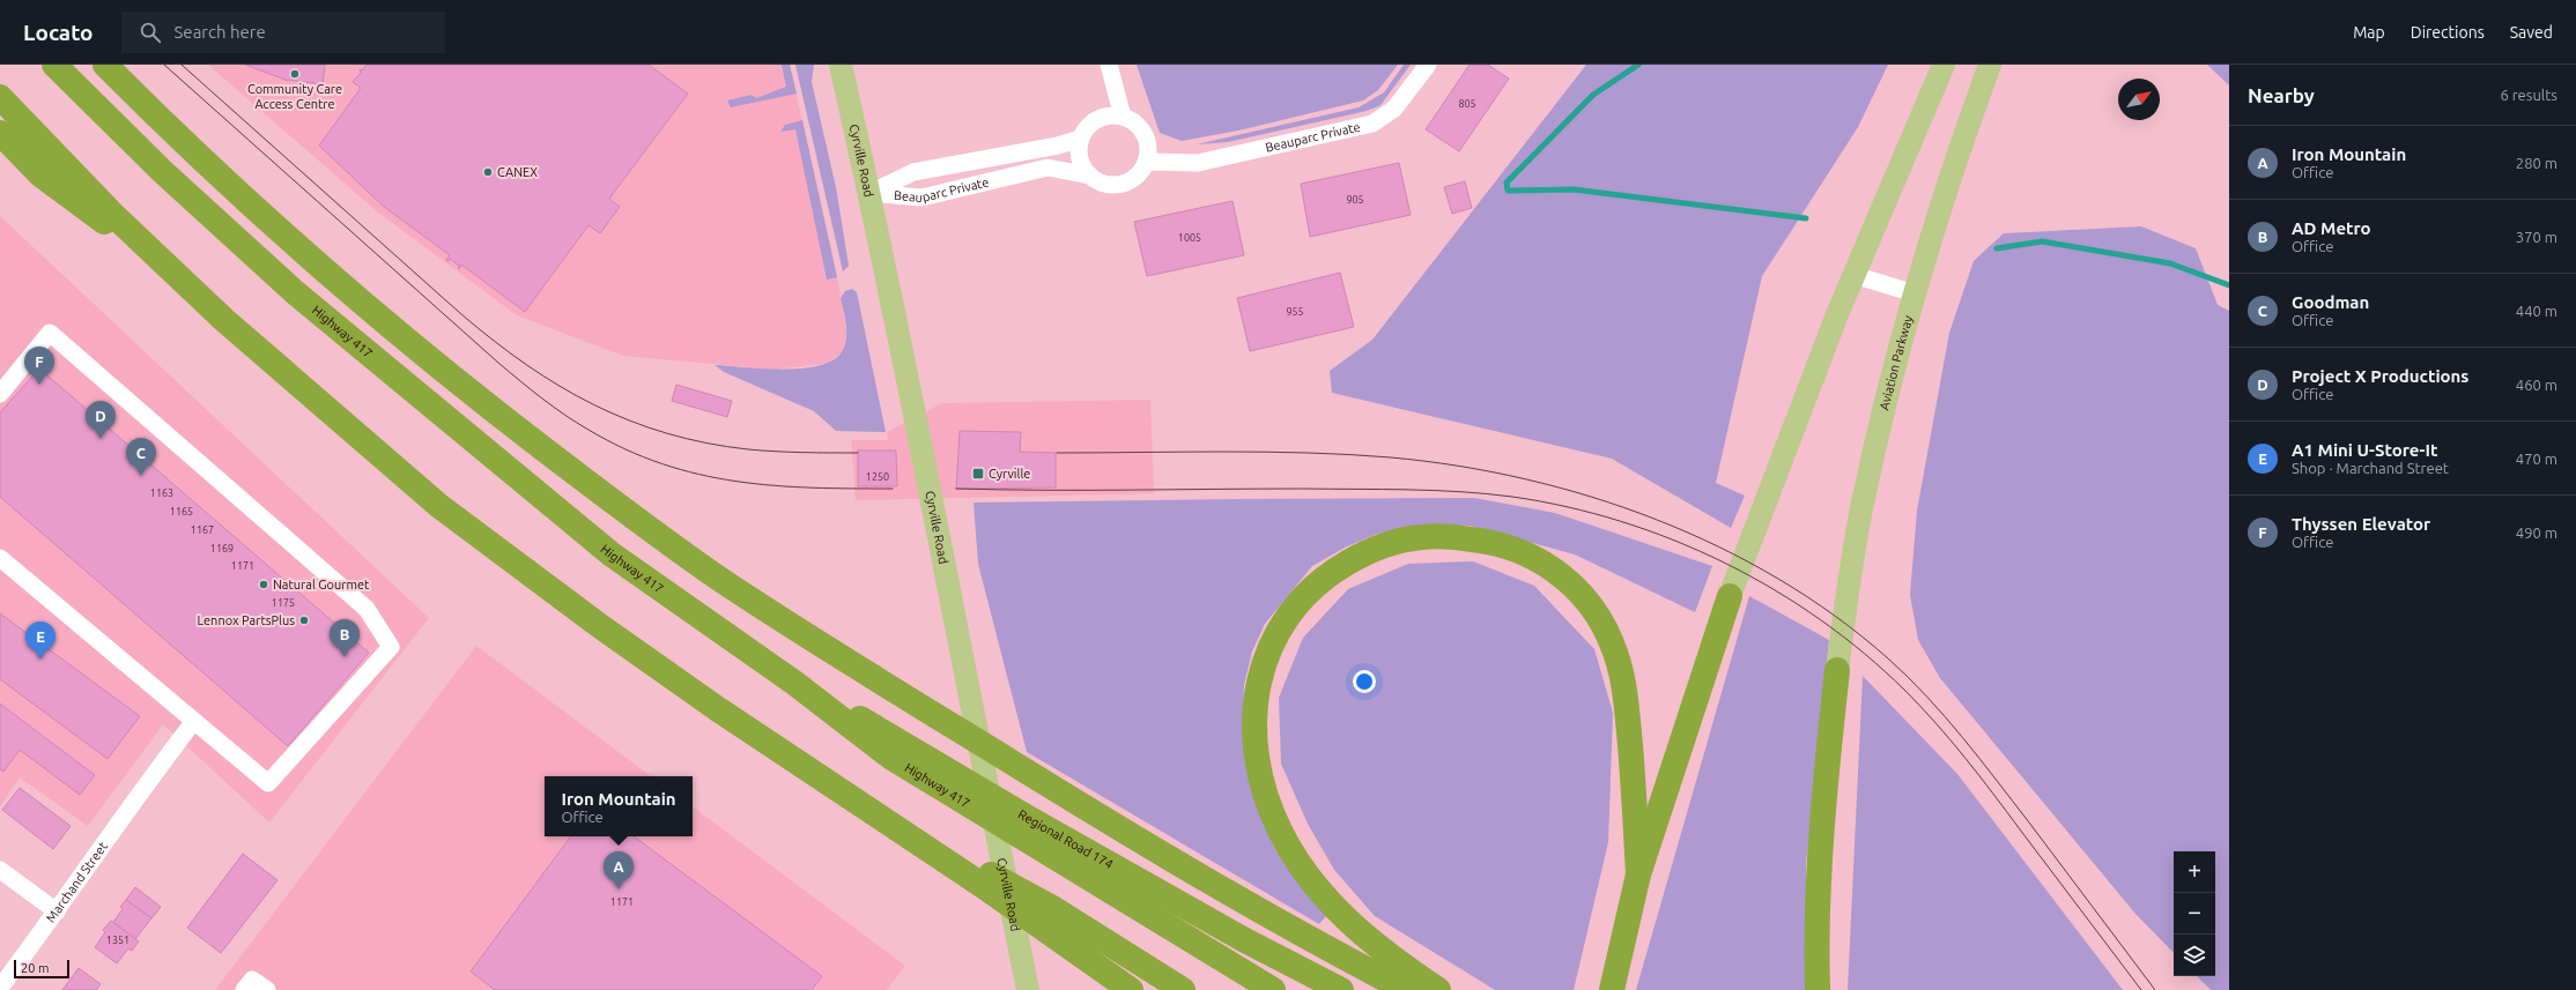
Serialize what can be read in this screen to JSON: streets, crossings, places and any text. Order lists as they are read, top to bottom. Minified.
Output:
{"streets":{"highway":["Highway 417","Regional Road 174"],"main road":["Cyrville Road","Aviation Parkway"],"street":["Beauparc Private","Marchand Street"]},"crossings":[["Beauparc Private","Cyrville Road"],["Highway 417","Regional Road 174"]],"places":{"other":["Community Care Access Centre","CANEX","Natural Gourmet","Lennox PartsPlus"],"transit":["Cyrville"]},"house_numbers":["805","905","1005","955","1250","1163","1165","1167","1169","1171","1175","1171","1351"],"scale_bar":"20 m","north":"top right","page":{"header":"Locato","search":"Search here","nav":["Map","Directions","Saved"],"heading":["Nearby","6 results"],"list":[{"mark":"A","name":"Iron Mountain","note":"Office","value":"280 m"},{"mark":"B","name":"AD Metro","note":"Office","value":"370 m"},{"mark":"C","name":"Goodman","note":"Office","value":"440 m"},{"mark":"D","name":"Project X Productions","note":"Office","value":"460 m"},{"mark":"E","name":"A1 Mini U-Store-It","note":"Shop · Marchand Street","value":"470 m"},{"mark":"F","name":"Thyssen Elevator","note":"Office","value":"490 m"}],"pins":["F","D","C","B","E","A"],"popup":["Iron Mountain","Office"],"map_buttons":["+","−"],"scale":"20 m"}}
